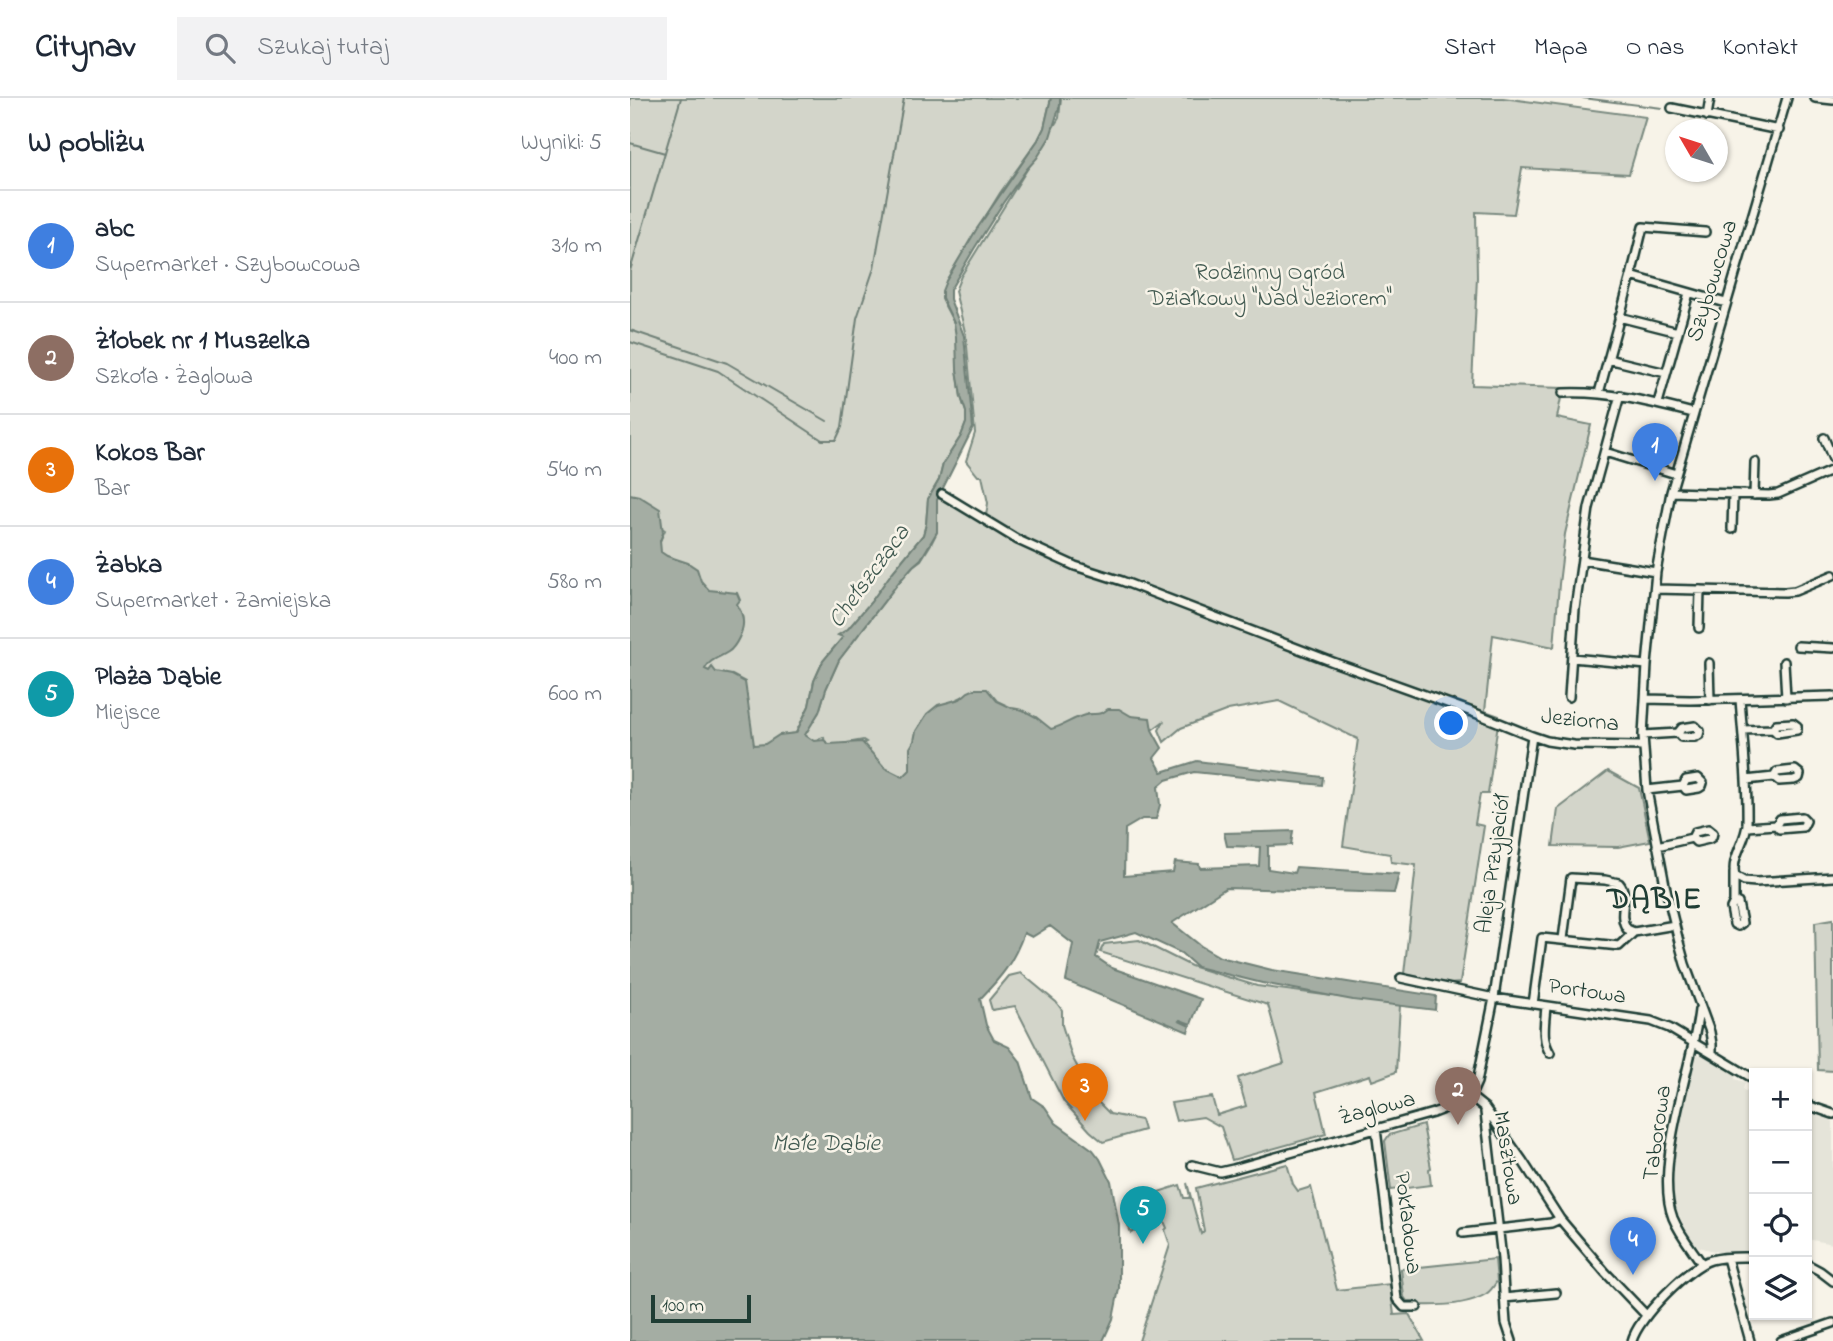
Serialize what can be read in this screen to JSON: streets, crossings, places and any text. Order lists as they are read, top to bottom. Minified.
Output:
{"streets":{"street":["Szybowcowa","Jeziorna","Aleja Przyjaciół","Portowa","Żaglowa","Taborowa","Masztowa","Pokładowa"]},"crossings":[["Szybowcowa","Jeziorna"],["Szybowcowa","Portowa"],["Szybowcowa","Taborowa"],["Jeziorna","Aleja Przyjaciół"],["Aleja Przyjaciół","Portowa"],["Portowa","Taborowa"],["Żaglowa","Masztowa"],["Żaglowa","Pokładowa"]],"districts":["DĄBIE"],"water":["Chełszcząca","Małe Dąbie"],"parks":["Rodzinny Ogród Działkowy \"Nad Jeziorem\""],"scale_bar":"100 m","north":"top left","page":{"header":"Citynav","search":"Szukaj tutaj","nav":["Start","Mapa","O nas","Kontakt"],"heading":["W pobliżu","Wyniki: 5"],"list":[{"mark":"1","name":"abc","note":"Supermarket · Szybowcowa","value":"310 m"},{"mark":"2","name":"Żłobek nr 1 Muszelka","note":"Szkoła · Żaglowa","value":"400 m"},{"mark":"3","name":"Kokos Bar","note":"Bar","value":"540 m"},{"mark":"4","name":"Żabka","note":"Supermarket · Zamiejska","value":"580 m"},{"mark":"5","name":"Plaża Dąbie","note":"Miejsce","value":"600 m"}],"pins":["1","3","2","5","4"],"map_buttons":["+","−"],"scale":"100 m"}}
